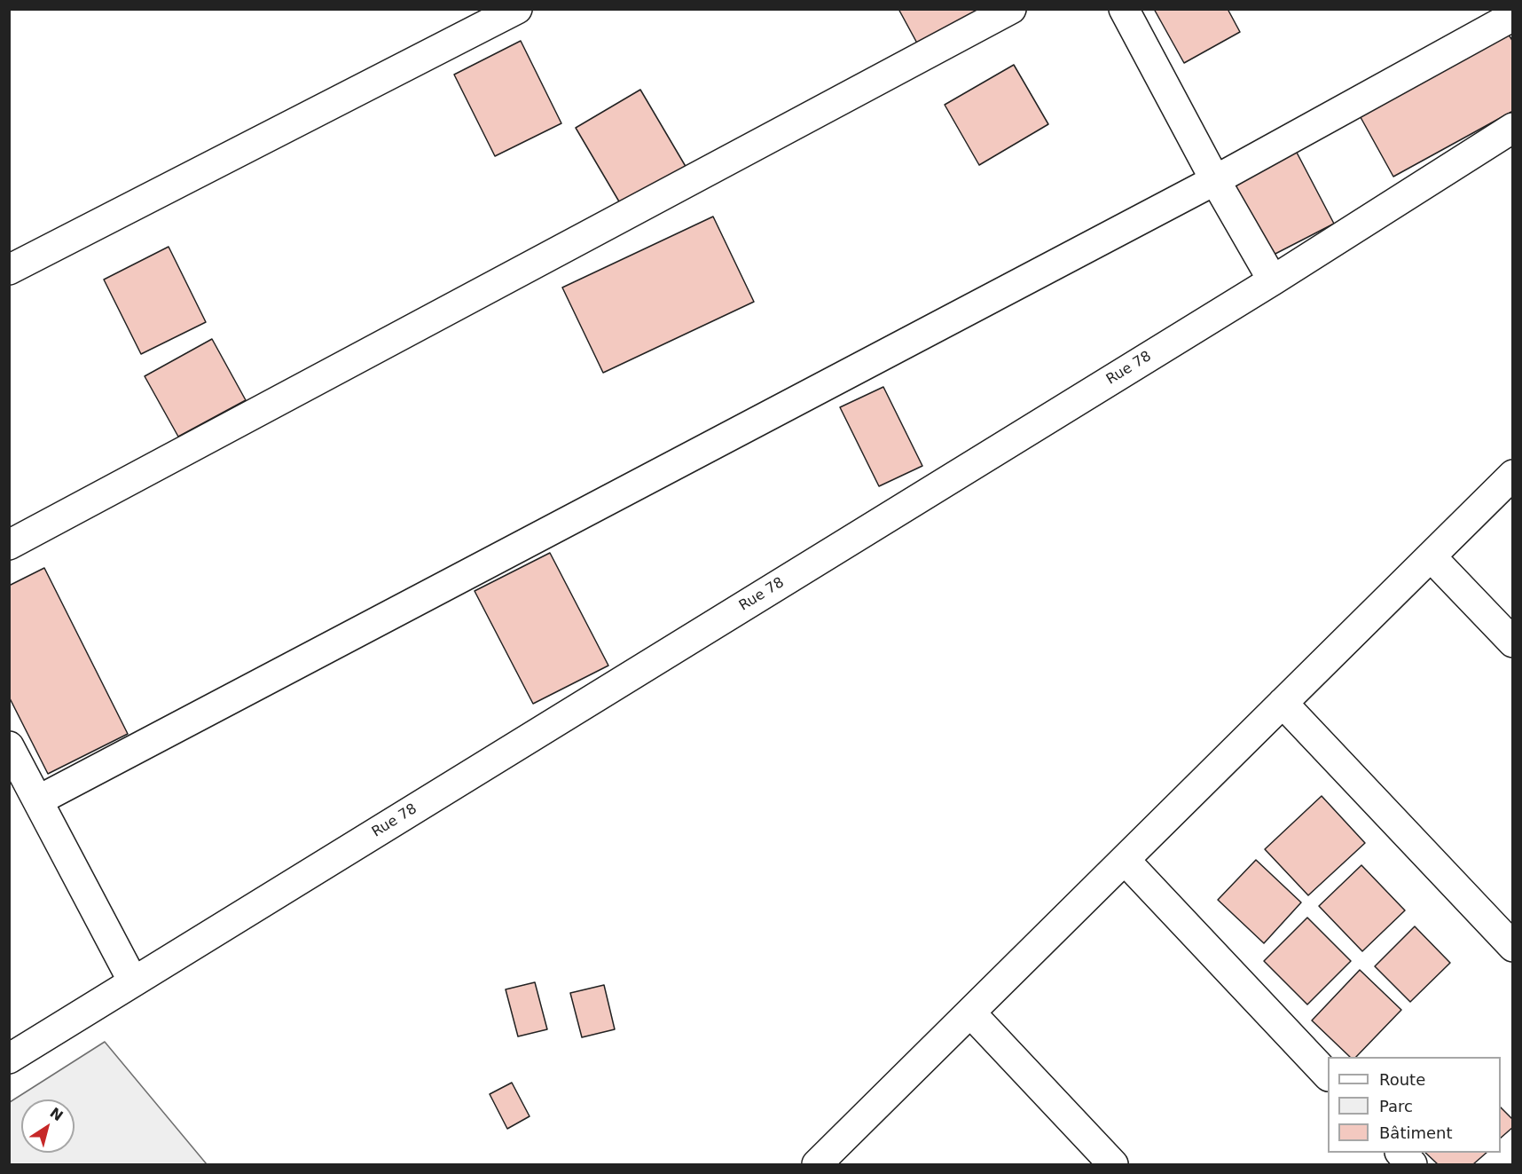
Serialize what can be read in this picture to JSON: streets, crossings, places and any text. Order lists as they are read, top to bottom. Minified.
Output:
{"streets":{"street":["Rue 78"]},"legend":["Route","Parc","Bâtiment"],"north":"top right"}
